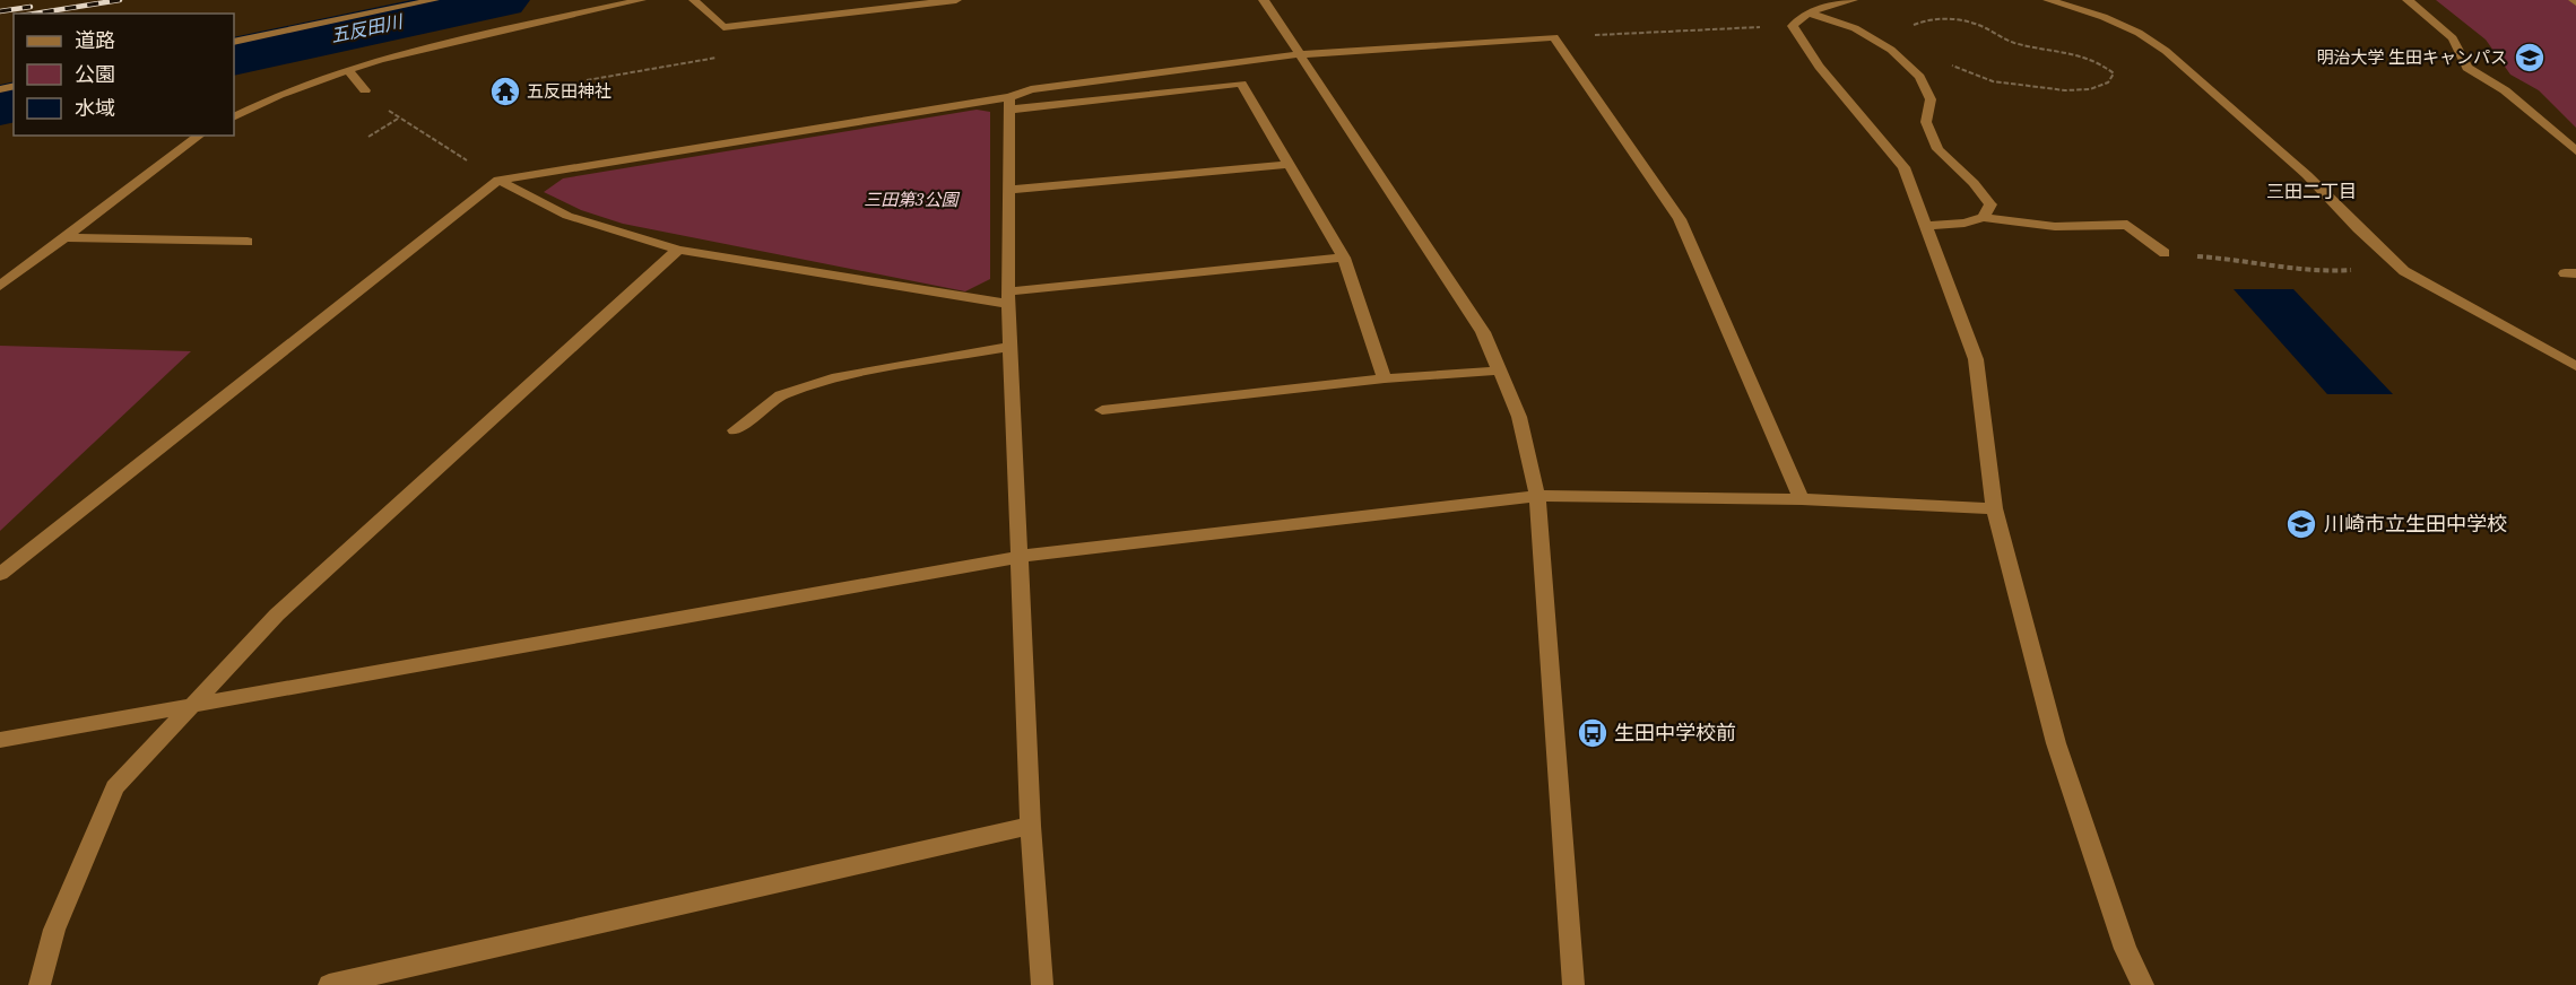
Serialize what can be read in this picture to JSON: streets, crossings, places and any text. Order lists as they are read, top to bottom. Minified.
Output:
{"districts":["三田二丁目"],"water":["五反田川"],"parks":["三田第3公園"],"places":{"school or university":["明治大学 生田キャンパス","川崎市立生田中学校"],"temple":["五反田神社"],"bus stop":["生田中学校前"]},"legend":["道路","公園","水域"]}
